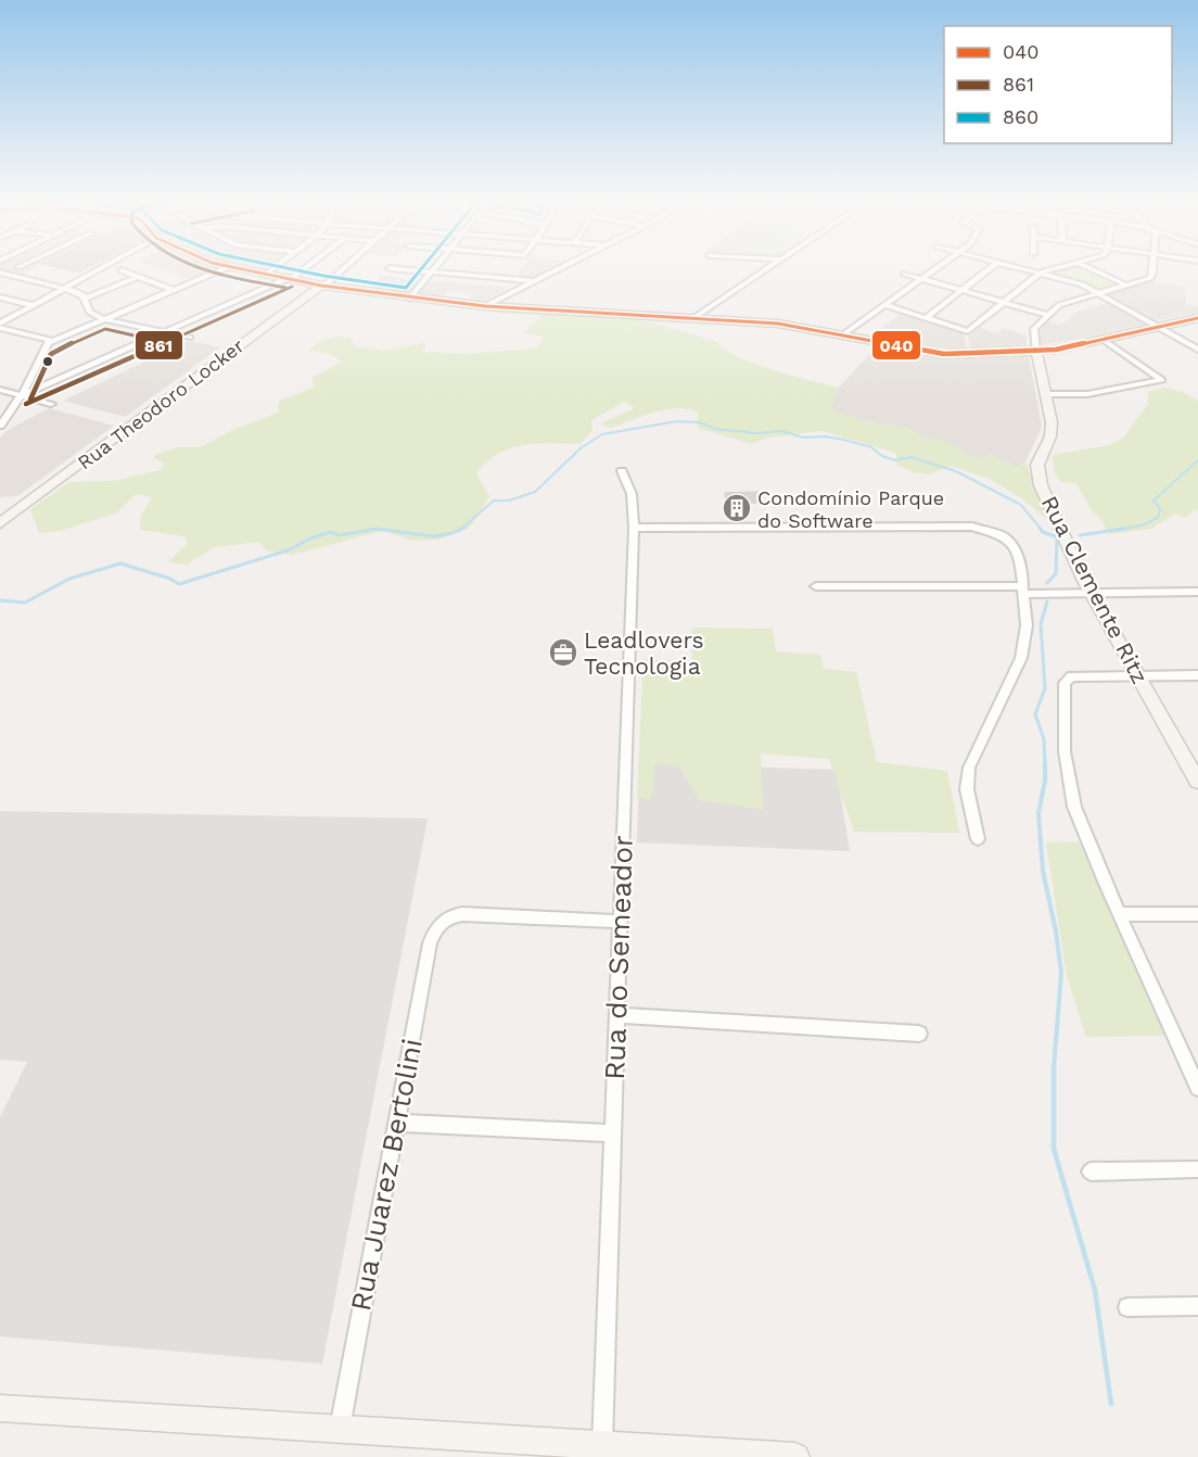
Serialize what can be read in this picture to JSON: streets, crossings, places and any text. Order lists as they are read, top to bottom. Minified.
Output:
{"streets":{"main road":["Rua Theodoro Locker","Rua Clemente Ritz"],"street":["Rua do Semeador","Rua Juarez Bertolini"]},"crossings":[["Rua do Semeador","Rua Juarez Bertolini"]],"places":{"building":["Condomínio Parque do Software"],"office":["Leadlovers Tecnologia"]},"lines":["transit line 040","transit line 861","transit line 860"],"legend":["040","861","860"]}
